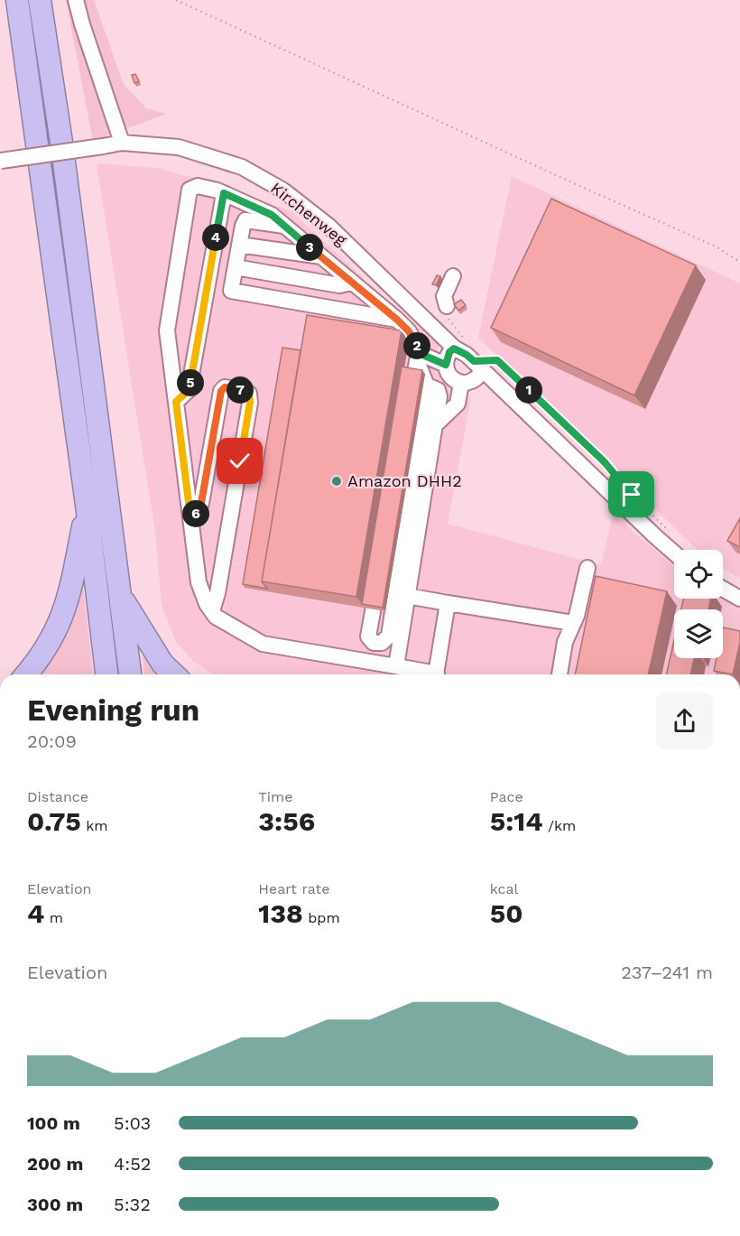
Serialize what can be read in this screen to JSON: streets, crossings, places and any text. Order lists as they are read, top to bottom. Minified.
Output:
{"streets":{"street":["Kirchenweg"]},"places":["Amazon DHH2"],"page":{"pins":["4","3","2","5","1","7","6"],"heading":["Evening run","20:09"],"stats":[["Distance","0.75 km"],["Time","3:56"],["Pace","5:14 /km"],["Elevation","4 m"],["Heart rate","138 bpm"],["kcal","50"]],"chart":["Elevation","237–241 m"],"list":[{"name":"100 m","note":"5:03"},{"name":"200 m","note":"4:52"},{"name":"300 m","note":"5:32"}]}}
